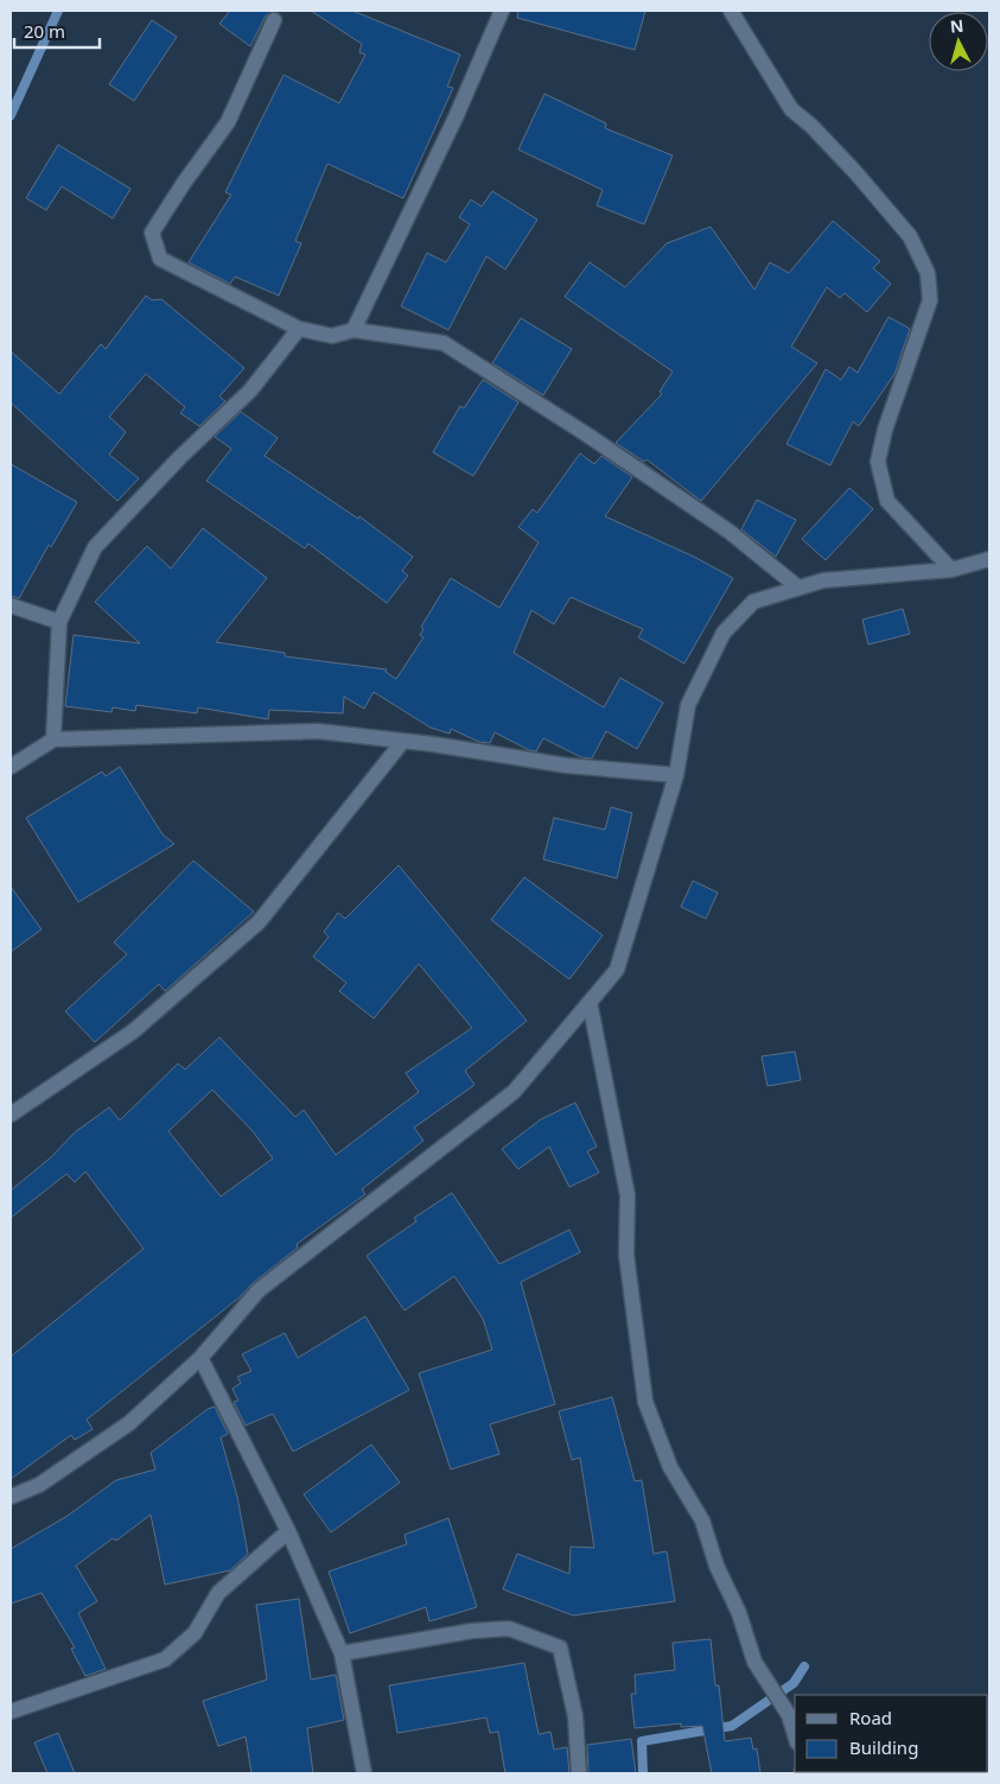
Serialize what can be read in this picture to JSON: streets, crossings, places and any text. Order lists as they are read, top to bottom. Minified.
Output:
{"legend":["Road","Building"],"scale_bar":"20 m","north":"top"}
